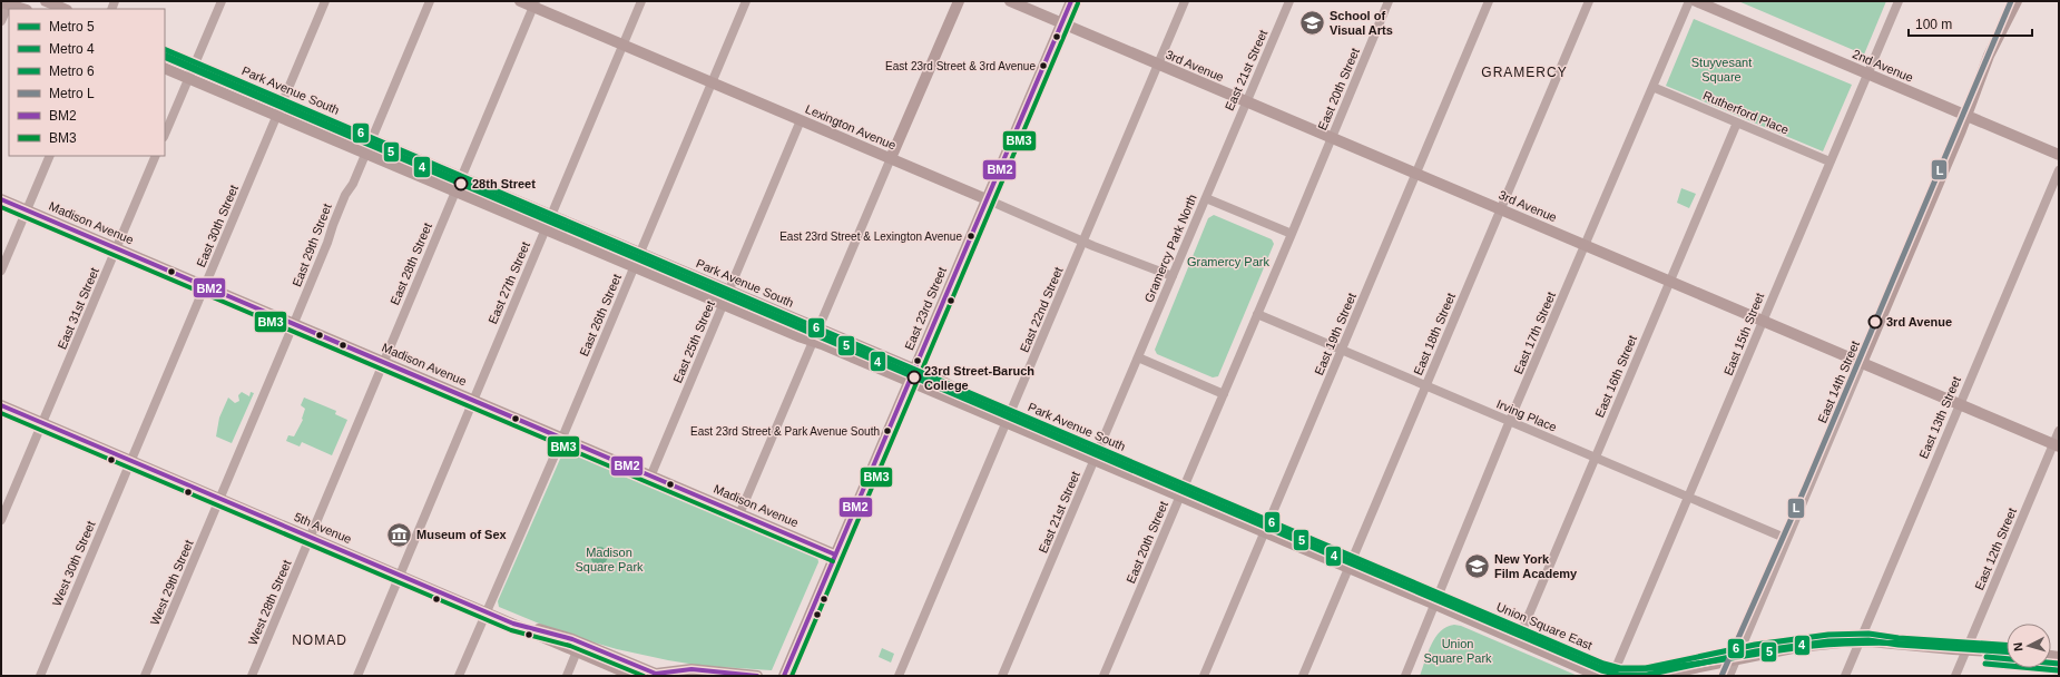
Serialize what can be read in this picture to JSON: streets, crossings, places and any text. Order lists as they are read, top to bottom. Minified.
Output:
{"streets":{"main road":["3rd Avenue","2nd Avenue","Park Avenue South","Lexington Avenue","Madison Avenue","East 23rd Street","East 14th Street","5th Avenue","Union Square East"],"street":["East 21st Street","East 20th Street","Rutherford Place","East 30th Street","East 29th Street","Gramercy Park North","East 28th Street","East 27th Street","East 31st Street","East 22nd Street","East 26th Street","East 17th Street","East 19th Street","East 18th Street","East 15th Street","East 25th Street","East 16th Street","Irving Place","East 13th Street","East 12th Street","West 30th Street","West 29th Street","West 28th Street"]},"crossings":[["3rd Avenue","East 21st Street"],["3rd Avenue","East 20th Street"],["3rd Avenue","East 23rd Street"],["3rd Avenue","East 22nd Street"],["3rd Avenue","East 17th Street"],["3rd Avenue","East 19th Street"],["3rd Avenue","East 18th Street"],["3rd Avenue","East 15th Street"],["3rd Avenue","East 16th Street"],["3rd Avenue","East 14th Street"],["3rd Avenue","East 13th Street"],["3rd Avenue","East 12th Street"],["2nd Avenue","East 15th Street"],["2nd Avenue","East 14th Street"],["East 21st Street","Park Avenue South"],["East 21st Street","Gramercy Park North"],["East 20th Street","Park Avenue South"],["East 20th Street","Irving Place"],["Park Avenue South","East 30th Street"],["Park Avenue South","East 29th Street"],["Park Avenue South","East 28th Street"],["Park Avenue South","East 27th Street"],["Park Avenue South","East 23rd Street"],["Park Avenue South","East 22nd Street"],["Park Avenue South","East 26th Street"],["Park Avenue South","East 17th Street"],["Park Avenue South","East 19th Street"],["Park Avenue South","East 18th Street"],["Park Avenue South","East 25th Street"],["Park Avenue South","Union Square East"],["Rutherford Place","East 17th Street"],["Rutherford Place","East 15th Street"],["Rutherford Place","East 16th Street"],["Lexington Avenue","Gramercy Park North"],["Lexington Avenue","East 28th Street"],["Lexington Avenue","East 27th Street"],["Lexington Avenue","East 23rd Street"],["Lexington Avenue","East 22nd Street"],["Lexington Avenue","East 26th Street"],["Lexington Avenue","East 25th Street"],["Madison Avenue","East 30th Street"],["Madison Avenue","East 29th Street"],["Madison Avenue","East 28th Street"],["Madison Avenue","East 27th Street"],["Madison Avenue","East 31st Street"],["Madison Avenue","East 23rd Street"],["Madison Avenue","East 26th Street"],["Madison Avenue","East 25th Street"],["East 30th Street","5th Avenue"],["East 30th Street","West 30th Street"],["East 29th Street","5th Avenue"],["East 29th Street","West 29th Street"],["East 28th Street","5th Avenue"],["East 28th Street","West 28th Street"],["East 27th Street","5th Avenue"],["East 31st Street","5th Avenue"],["East 26th Street","5th Avenue"],["East 17th Street","Irving Place"],["East 17th Street","Union Square East"],["East 19th Street","Irving Place"],["East 18th Street","Irving Place"],["East 15th Street","Irving Place"],["East 15th Street","Union Square East"],["East 16th Street","Irving Place"],["East 16th Street","Union Square East"],["East 14th Street","Irving Place"],["5th Avenue","West 30th Street"],["5th Avenue","West 29th Street"],["5th Avenue","West 28th Street"]],"districts":["GRAMERCY","NOMAD"],"parks":["Stuyvesant Square","Gramercy Park","Madison Square Park","Union Square Park"],"places":{"school or university":["School of Visual Arts","New York Film Academy"],"other":["East 23rd Street & 3rd Avenue","28th Street","East 23rd Street & Lexington Avenue","3rd Avenue","23rd Street-Baruch College","East 23rd Street & Park Avenue South"],"museum":["Museum of Sex"]},"lines":["metro line L","transit line BM2","transit line BM3","metro line 6","metro line 5","metro line 4"],"legend":["Metro 5","Metro 4","Metro 6","Metro L","BM2","BM3"],"scale_bar":"100 m","north":"left"}
